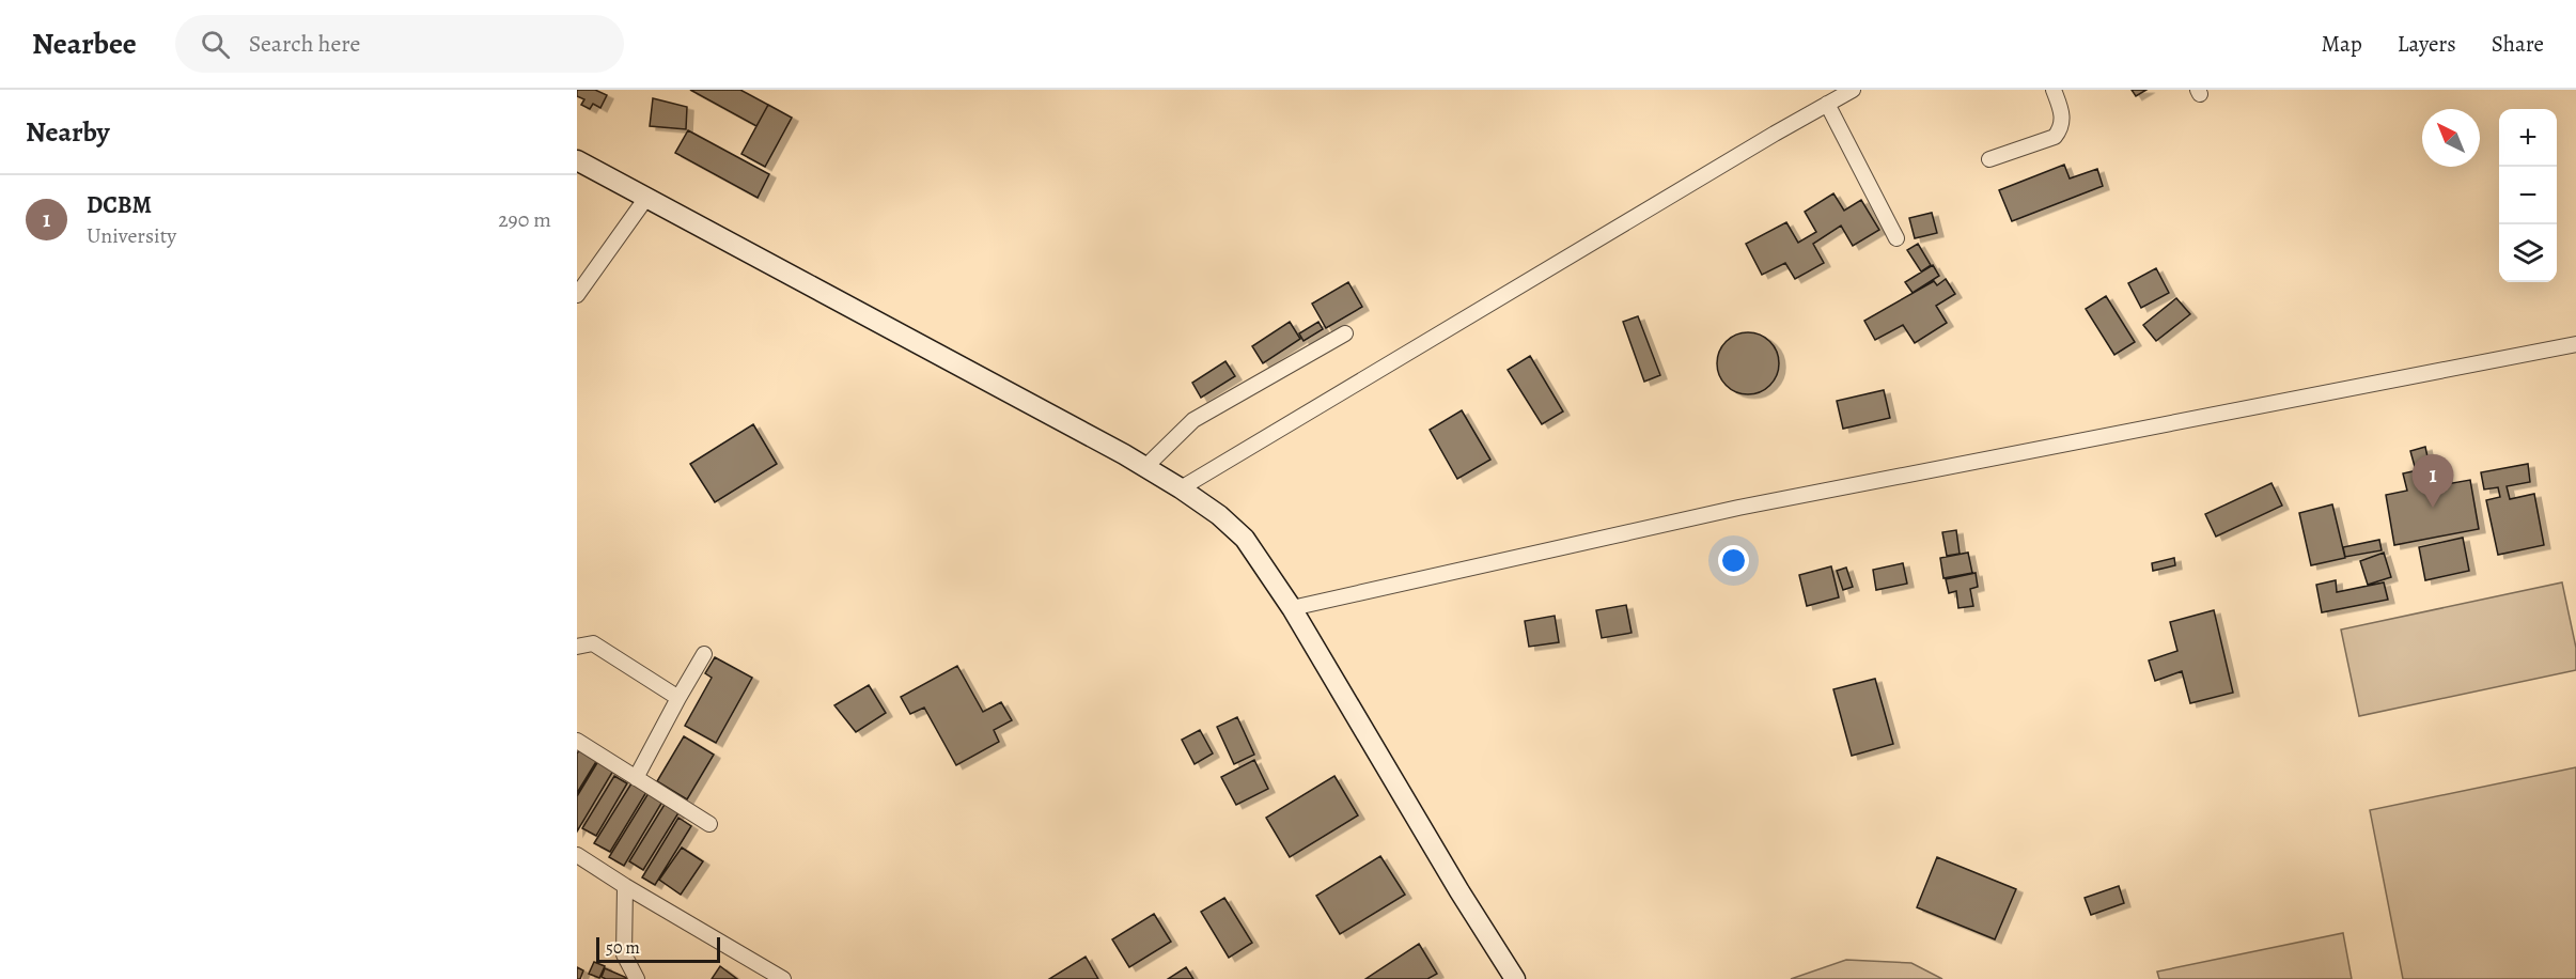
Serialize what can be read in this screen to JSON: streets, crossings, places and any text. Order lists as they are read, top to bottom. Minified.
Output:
{"scale_bar":"50 m","north":"top left","page":{"header":"Nearbee","search":"Search here","nav":["Map","Layers","Share"],"heading":"Nearby","map_buttons":["+","−"],"list":[{"mark":"1","name":"DCBM","note":"University","value":"290 m"}],"pins":"1","scale":"50 m"}}
